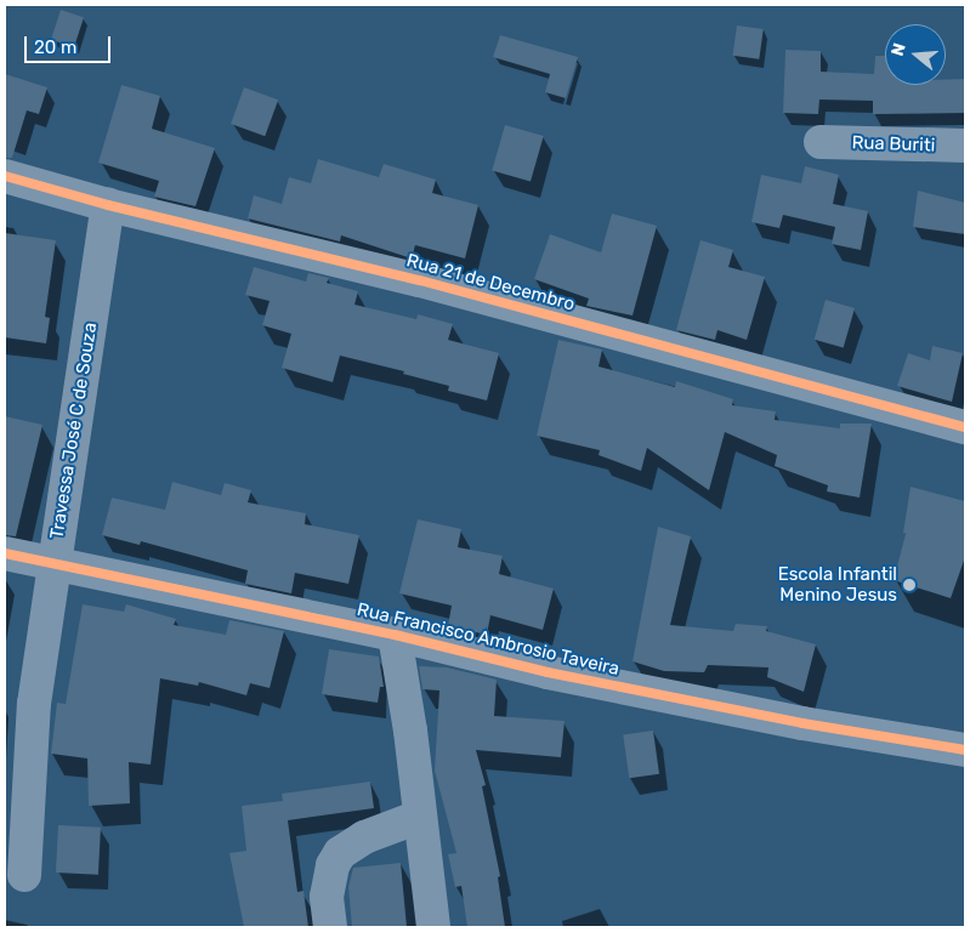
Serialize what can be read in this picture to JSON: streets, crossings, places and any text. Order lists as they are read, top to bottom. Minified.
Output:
{"streets":{"street":["Rua Buriti","Rua 21 de Decembro","Travessa José C de Souza","Rua Francisco Ambrosio Taveira"]},"crossings":[["Rua 21 de Decembro","Travessa José C de Souza"],["Travessa José C de Souza","Rua Francisco Ambrosio Taveira"]],"places":["Escola Infantil Menino Jesus"],"scale_bar":"20 m","north":"left"}
